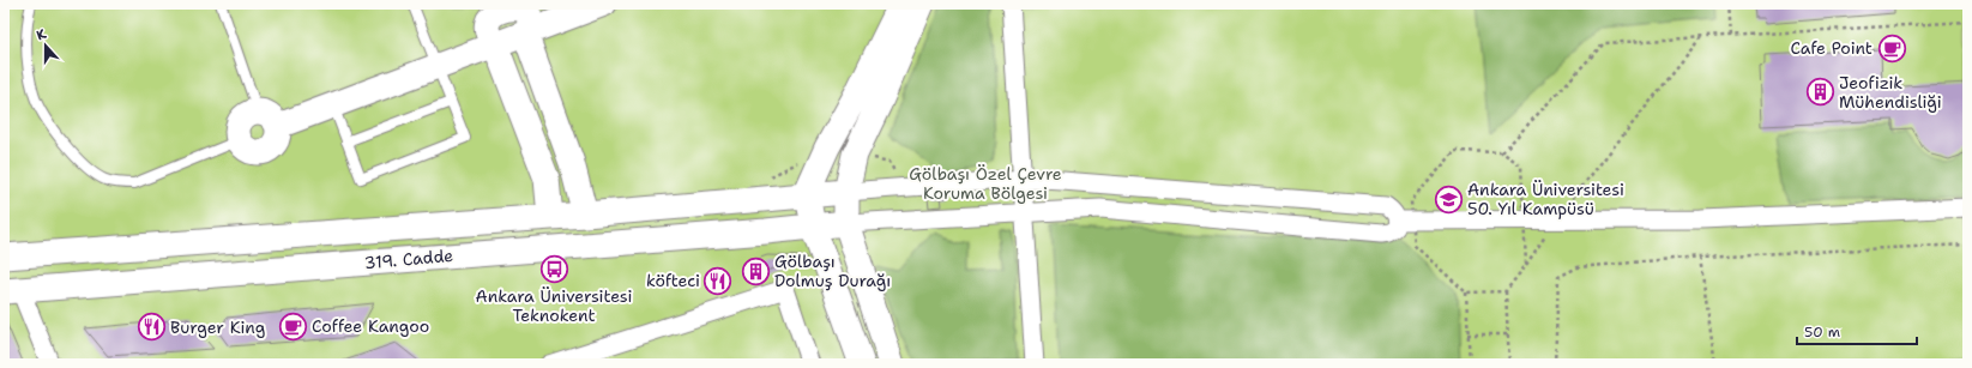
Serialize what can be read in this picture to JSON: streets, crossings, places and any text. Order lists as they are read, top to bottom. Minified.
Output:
{"streets":{"street":["319. Cadde"]},"parks":["Gölbaşı Özel Çevre Koruma Bölgesi"],"places":{"cafe":["Cafe Point","Coffee Kangoo"],"building":["Jeofizik Mühendisliği","Gölbaşı Dolmuş Durağı"],"school or university":["Ankara Üniversitesi 50. Yıl Kampüsü"],"bus stop":["Ankara Üniversitesi Teknokent"],"restaurant":["köfteci","Burger King"]},"scale_bar":"50 m","north":"top"}
